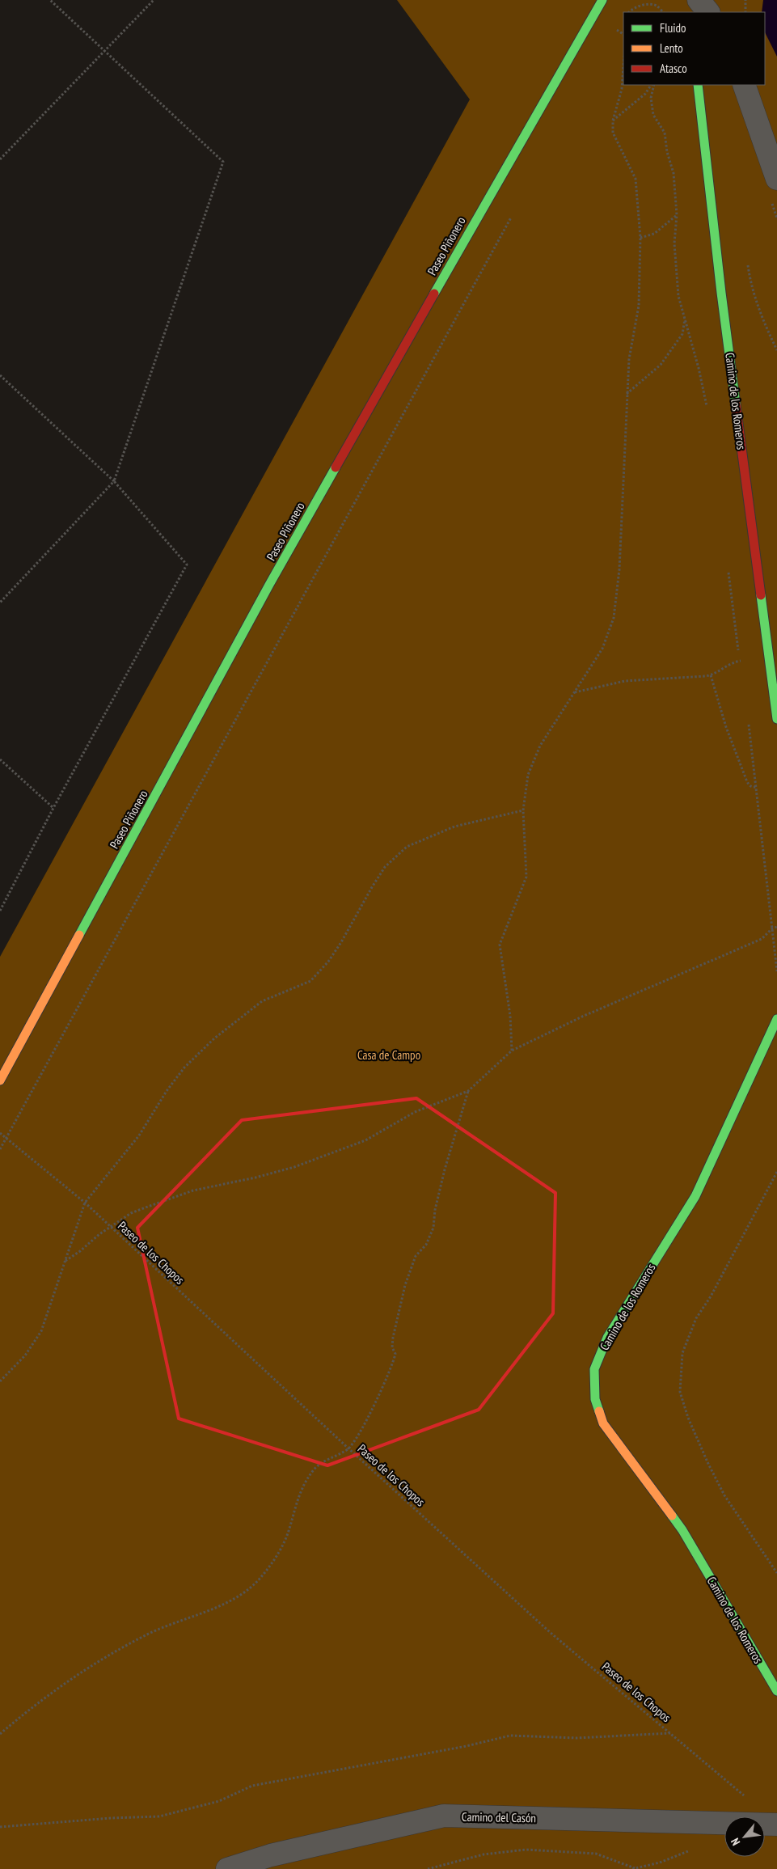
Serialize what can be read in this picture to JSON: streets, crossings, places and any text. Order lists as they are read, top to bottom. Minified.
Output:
{"streets":{"street":["Paseo Piñonero","Camino de los Romeros","Camino del Casón"],"path":["Paseo de los Chopos"]},"parks":["Casa de Campo"],"legend":["Fluido","Lento","Atasco"],"north":"bottom left"}
